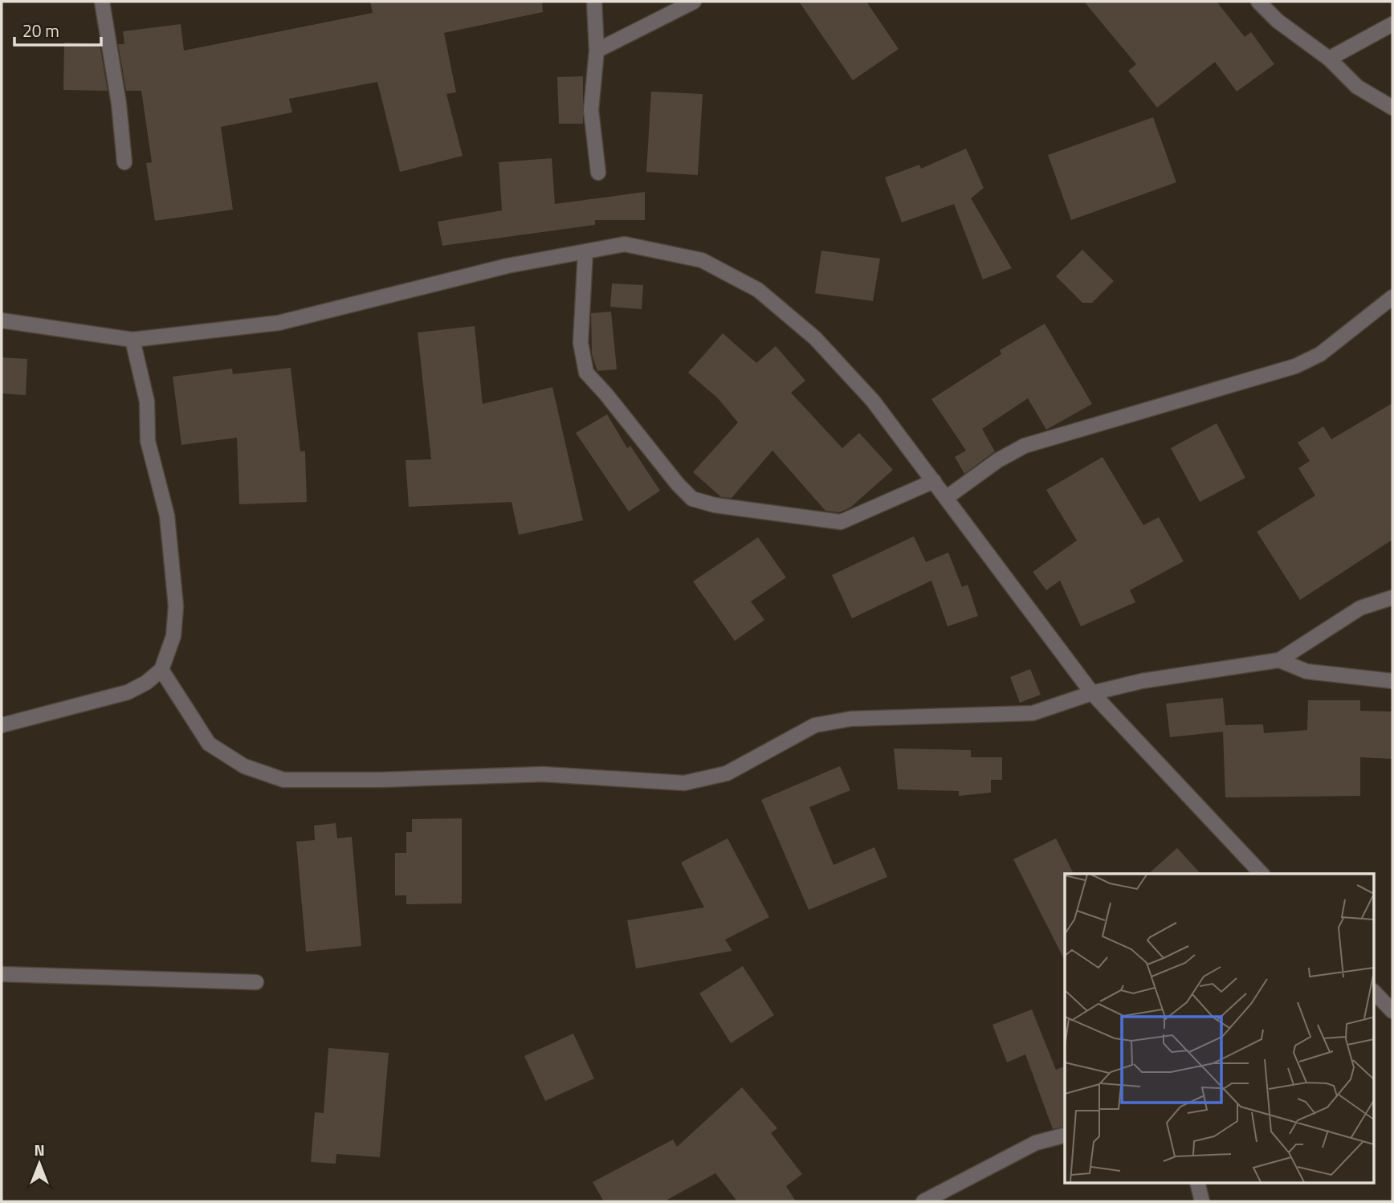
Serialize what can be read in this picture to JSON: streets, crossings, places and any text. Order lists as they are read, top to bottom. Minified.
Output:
{"scale_bar":"20 m","north":"top"}
